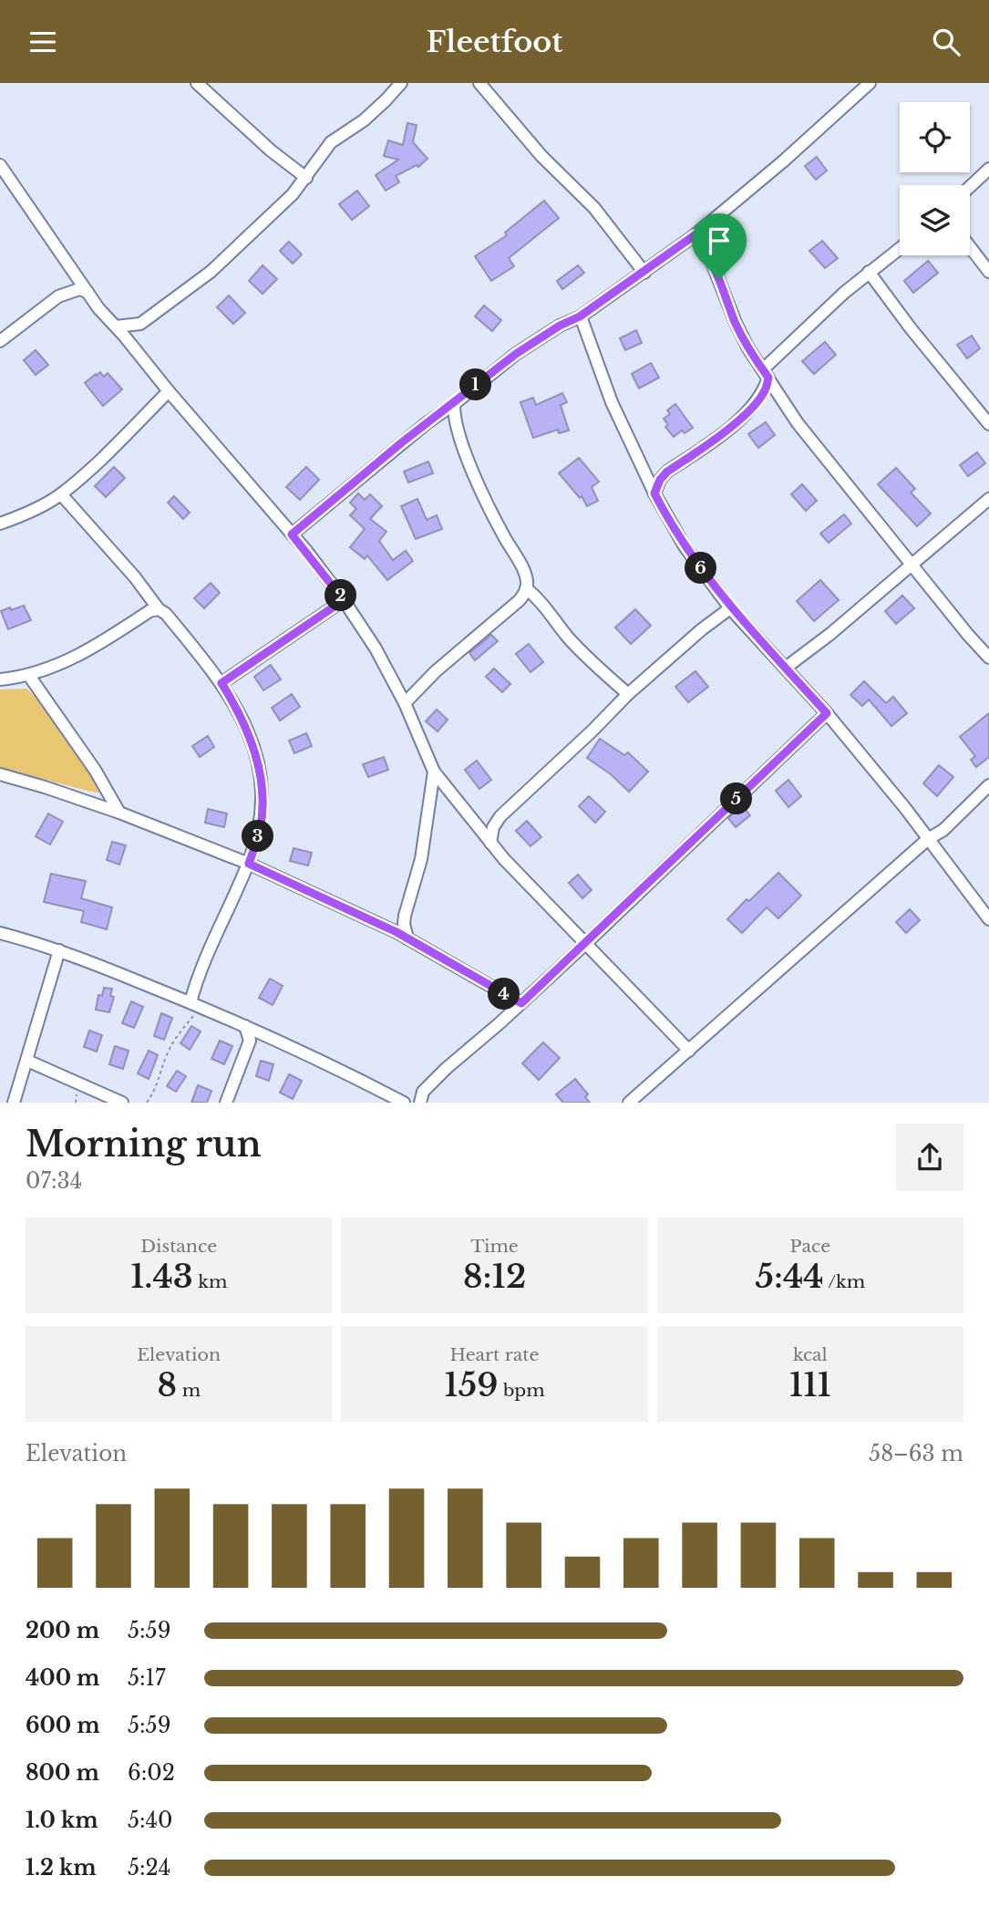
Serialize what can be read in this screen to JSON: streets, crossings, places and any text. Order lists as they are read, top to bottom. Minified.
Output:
{"page":{"header":"Fleetfoot","pins":["1","6","2","5","3","4"],"heading":["Morning run","07:34"],"stats":[["Distance","1.43 km"],["Time","8:12"],["Pace","5:44 /km"],["Elevation","8 m"],["Heart rate","159 bpm"],["kcal","111"]],"chart":["Elevation","58–63 m"],"list":[{"name":"200 m","note":"5:59"},{"name":"400 m","note":"5:17"},{"name":"600 m","note":"5:59"},{"name":"800 m","note":"6:02"},{"name":"1.0 km","note":"5:40"},{"name":"1.2 km","note":"5:24"}]}}
